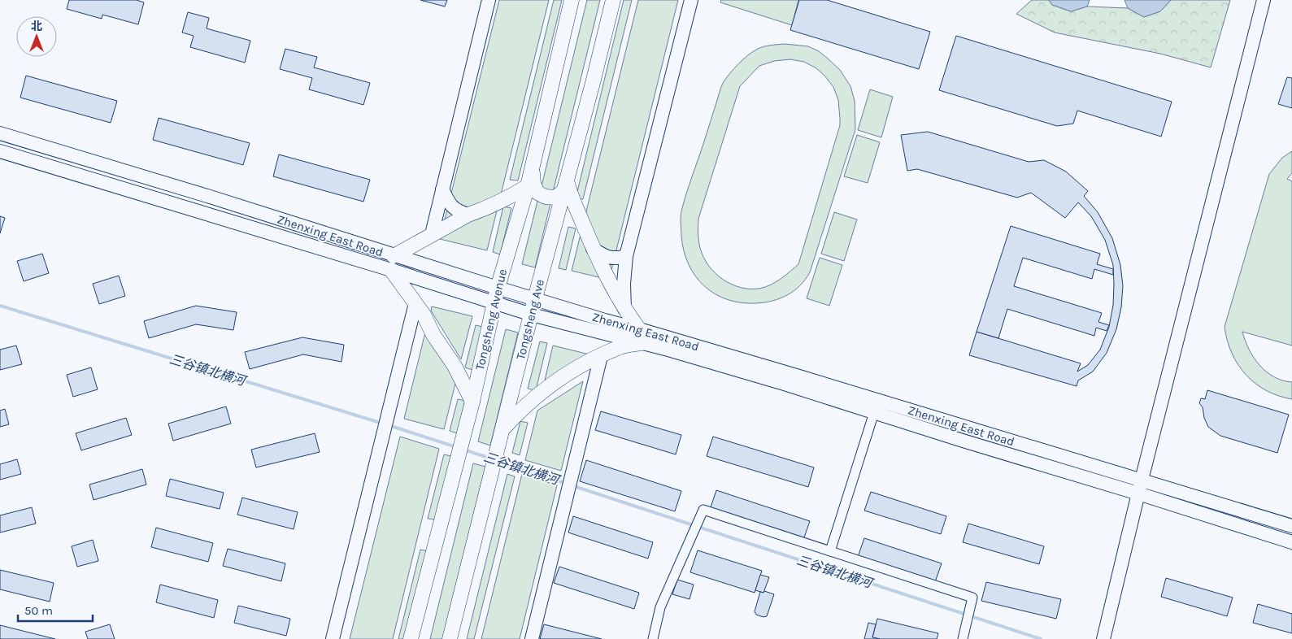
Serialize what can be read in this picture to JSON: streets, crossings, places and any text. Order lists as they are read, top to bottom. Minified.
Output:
{"streets":{"main road":["Zhenxing East Road","Tongsheng Avenue","Tongsheng Ave"]},"crossings":[["Zhenxing East Road","Tongsheng Avenue"],["Zhenxing East Road","Tongsheng Ave"]],"water":["三谷镇北横河"],"scale_bar":"50 m","north":"top"}
